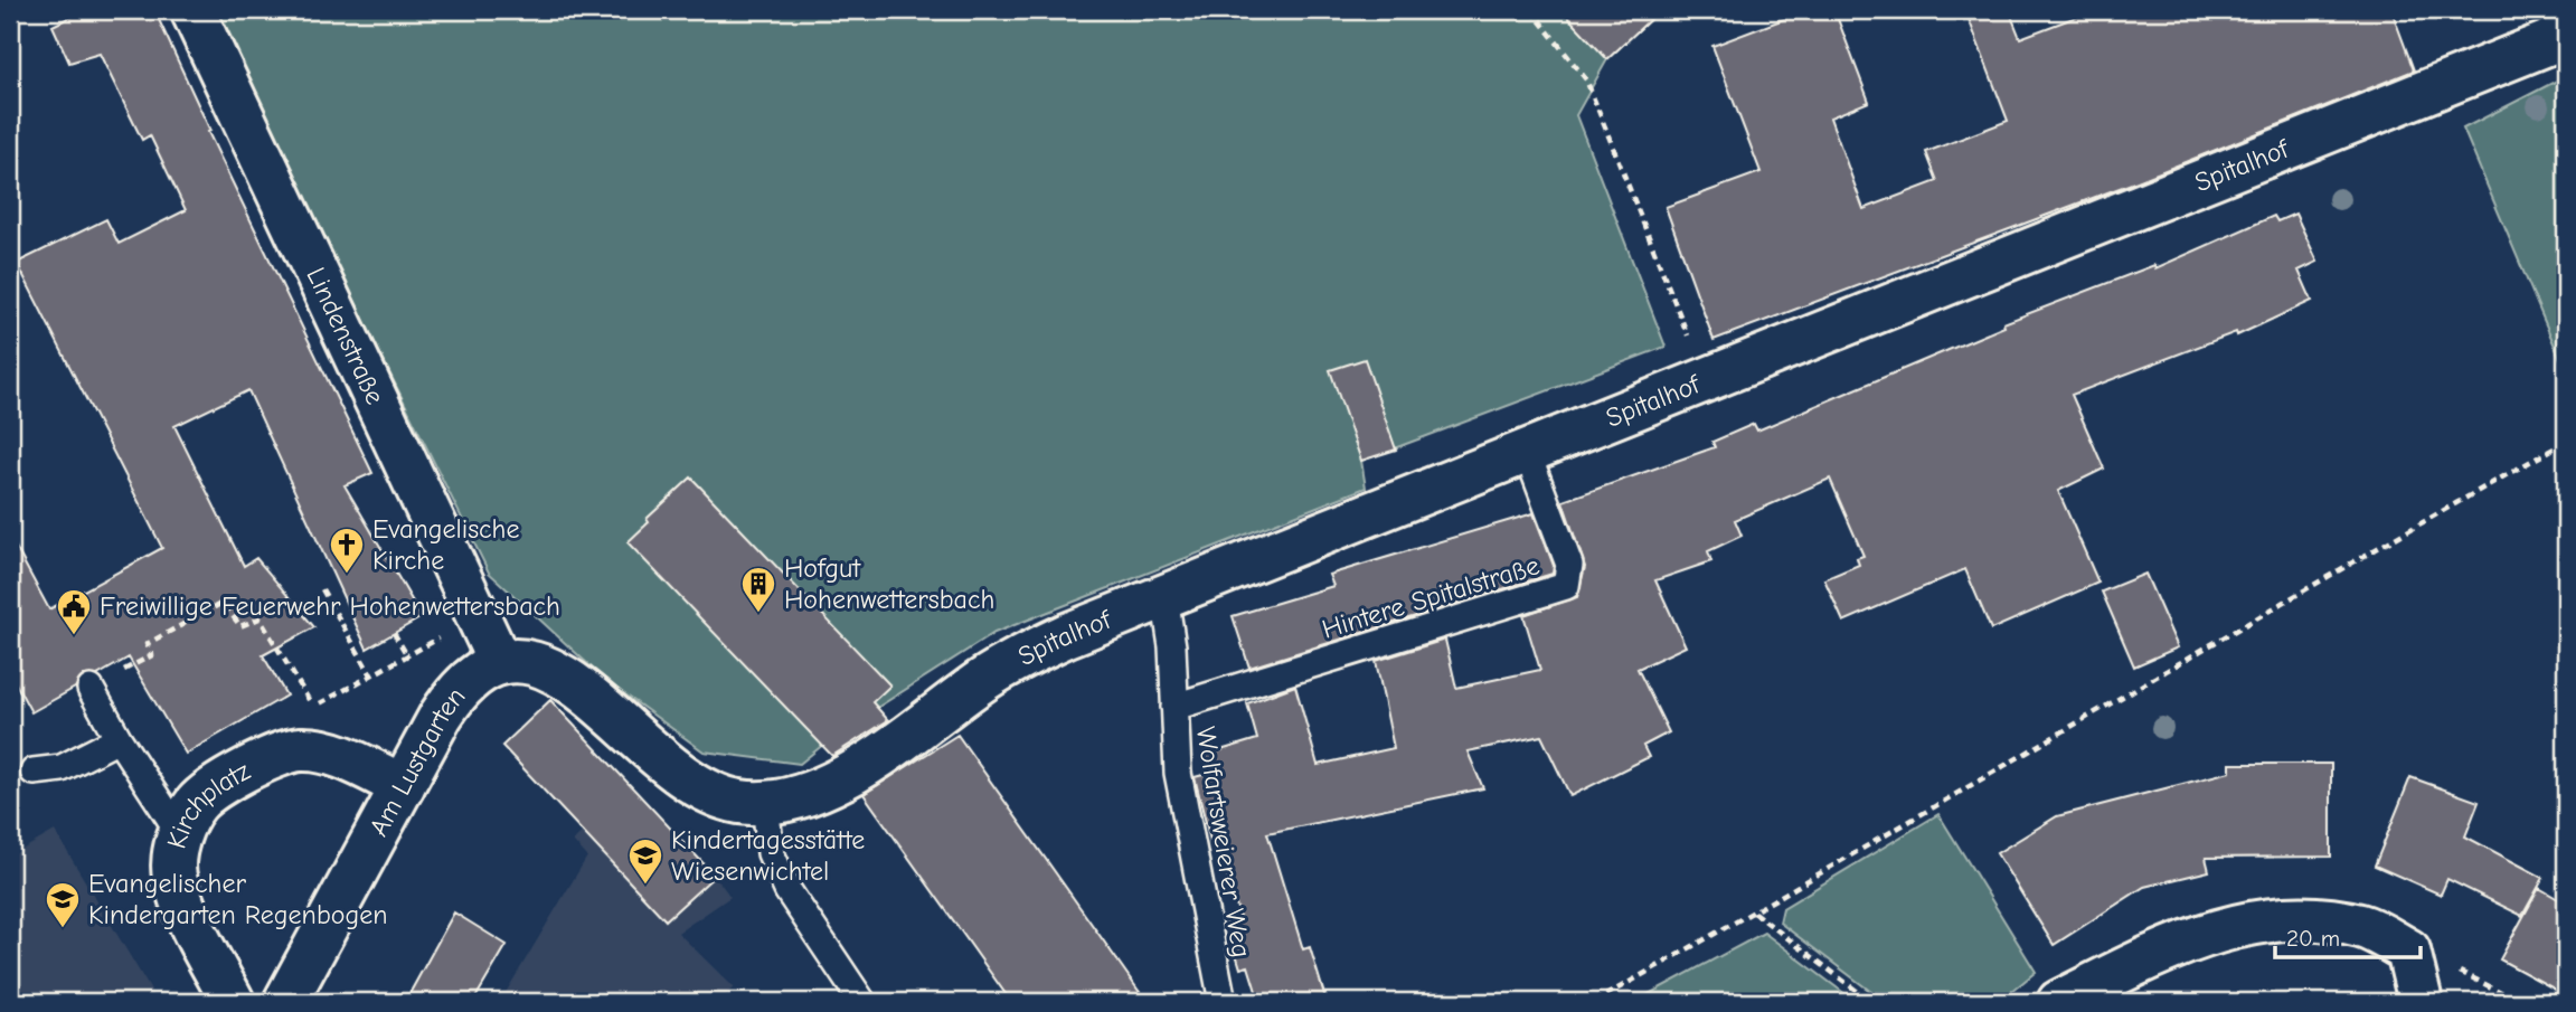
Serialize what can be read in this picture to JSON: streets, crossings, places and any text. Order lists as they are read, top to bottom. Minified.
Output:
{"streets":{"street":["Spitalhof","Lindenstraße","Am Lustgarten","Kirchplatz"],"lane":["Hintere Spitalstraße","Wolfartsweierer Weg"]},"crossings":[["Spitalhof","Lindenstraße"],["Spitalhof","Hintere Spitalstraße"],["Spitalhof","Am Lustgarten"],["Spitalhof","Wolfartsweierer Weg"],["Lindenstraße","Am Lustgarten"],["Hintere Spitalstraße","Wolfartsweierer Weg"],["Am Lustgarten","Kirchplatz"]],"places":{"church":["Evangelische Kirche"],"building":["Hofgut Hohenwettersbach"],"public building":["Freiwillige Feuerwehr Hohenwettersbach"],"school or university":["Kindertagesstätte Wiesenwichtel","Evangelischer Kindergarten Regenbogen"]},"scale_bar":"20 m"}
